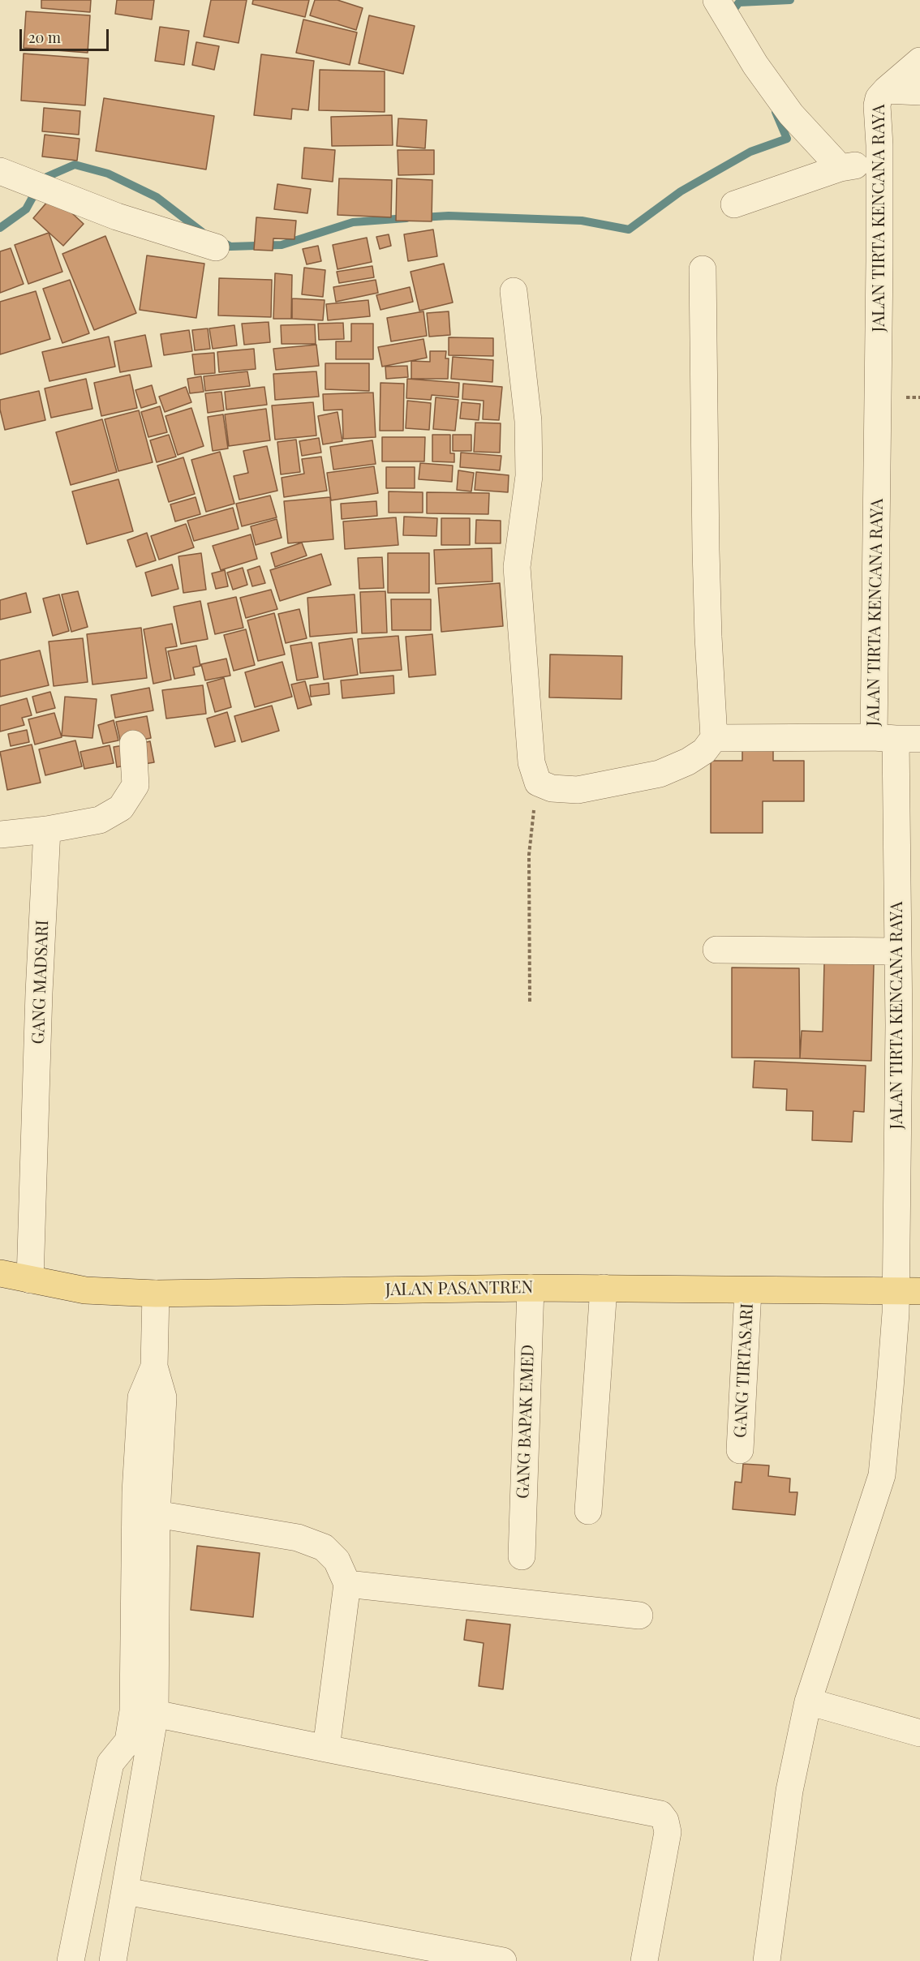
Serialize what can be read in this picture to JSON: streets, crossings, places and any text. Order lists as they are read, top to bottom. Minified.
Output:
{"streets":{"main road":["JALAN PASANTREN"],"street":["JALAN TIRTA KENCANA RAYA","GANG MADSARI","GANG TIRTASARI","GANG BAPAK EMED"]},"crossings":[["JALAN TIRTA KENCANA RAYA","JALAN PASANTREN"],["GANG MADSARI","JALAN PASANTREN"],["JALAN PASANTREN","GANG TIRTASARI"],["JALAN PASANTREN","GANG BAPAK EMED"]],"scale_bar":"20 m"}
